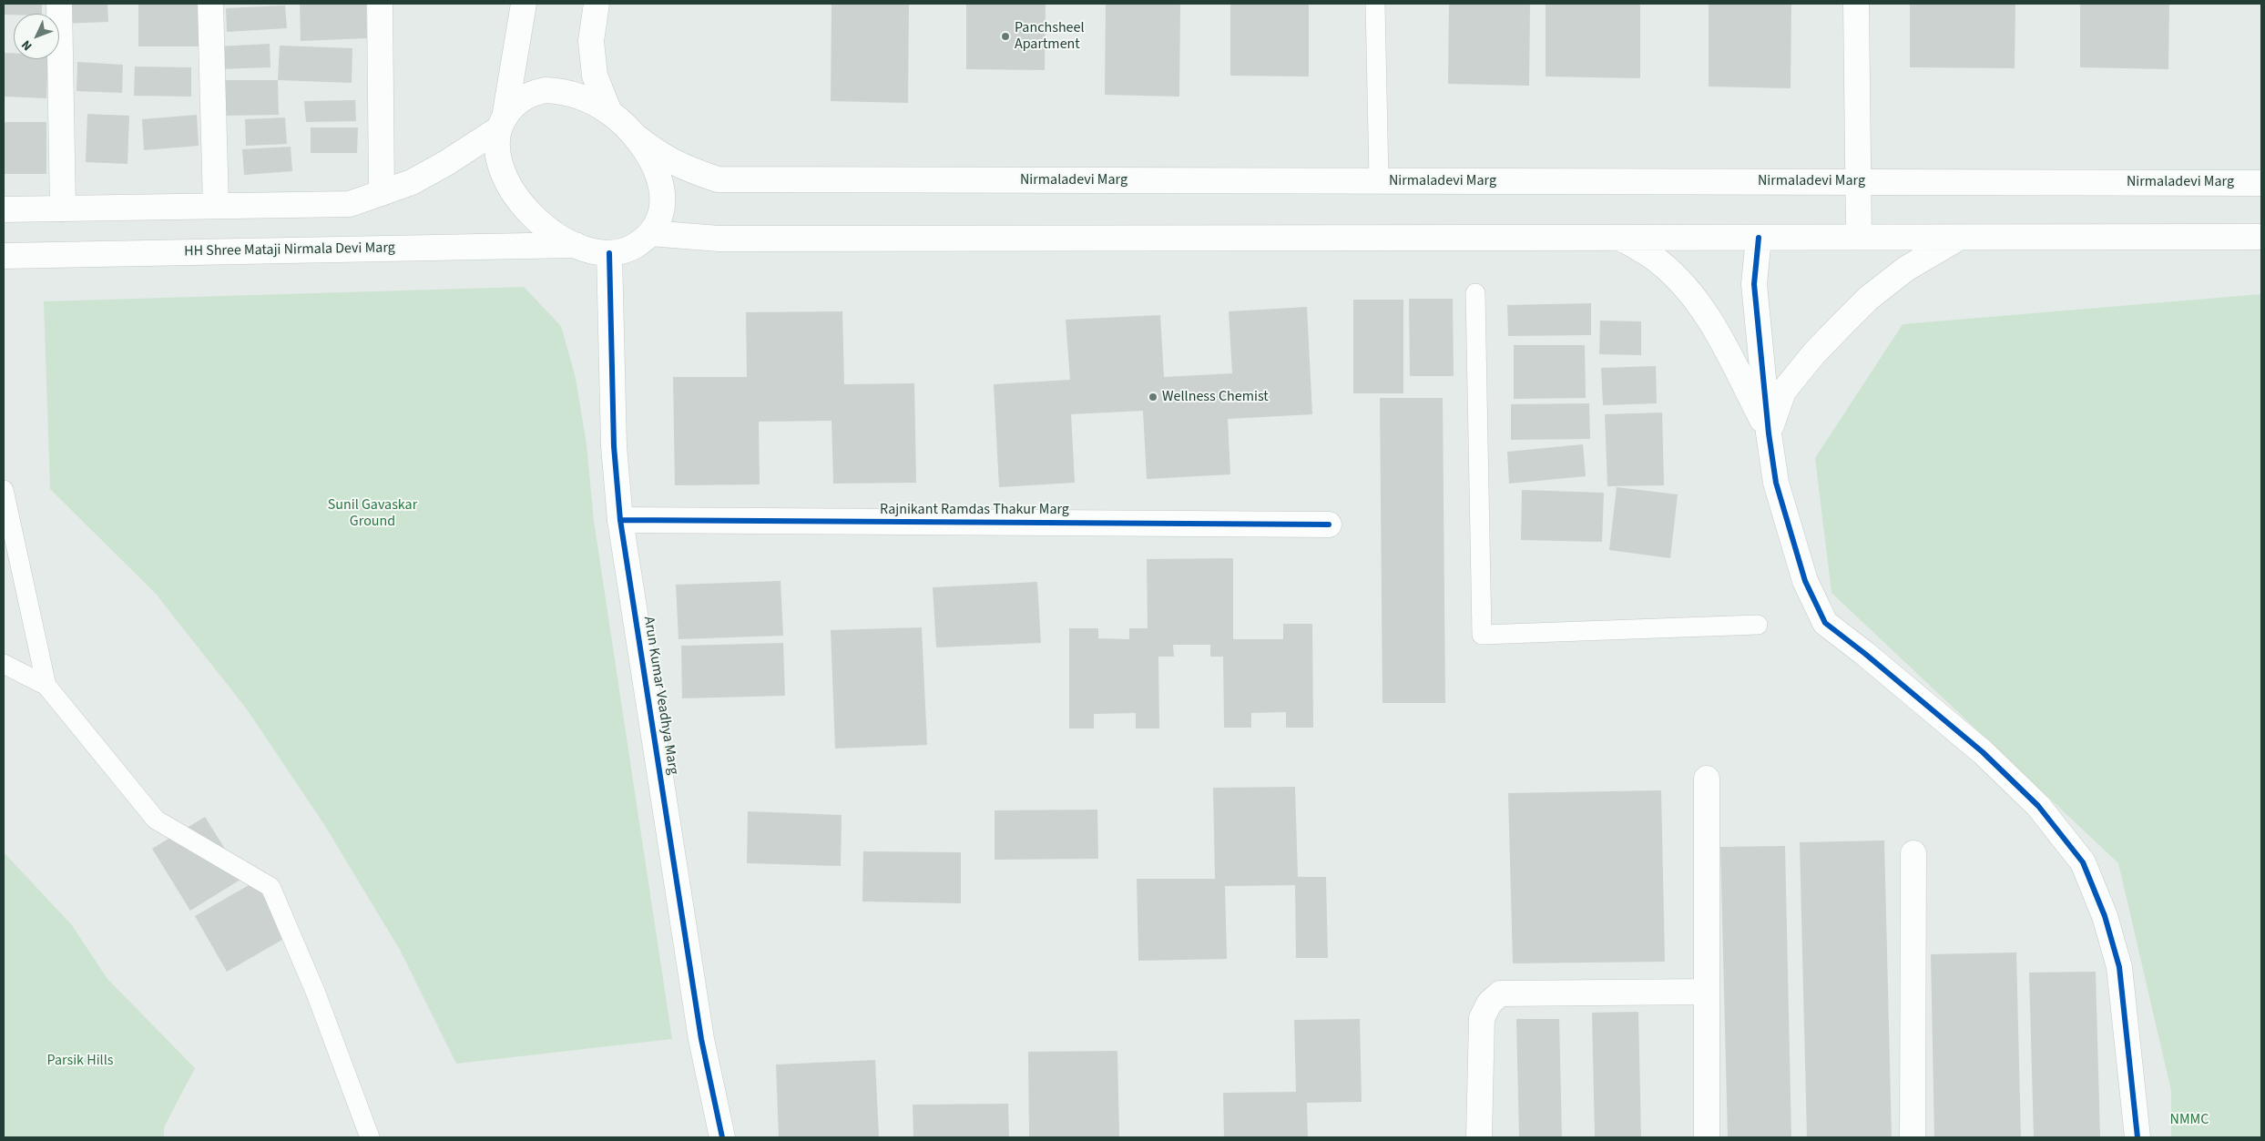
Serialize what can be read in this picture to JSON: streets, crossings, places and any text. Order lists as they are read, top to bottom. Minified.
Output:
{"streets":{"main road":["Nirmaladevi Marg","HH Shree Mataji Nirmala Devi Marg","Rajnikant Ramdas Thakur Marg","Arun Kumar Veadhya Marg"]},"crossings":[["Nirmaladevi Marg","HH Shree Mataji Nirmala Devi Marg"],["Nirmaladevi Marg","Arun Kumar Veadhya Marg"],["HH Shree Mataji Nirmala Devi Marg","Arun Kumar Veadhya Marg"],["Rajnikant Ramdas Thakur Marg","Arun Kumar Veadhya Marg"]],"parks":["Sunil Gavaskar Ground","Parsik Hills","NMMC"],"places":["Panchsheel Apartment","Wellness Chemist"],"north":"bottom left"}
